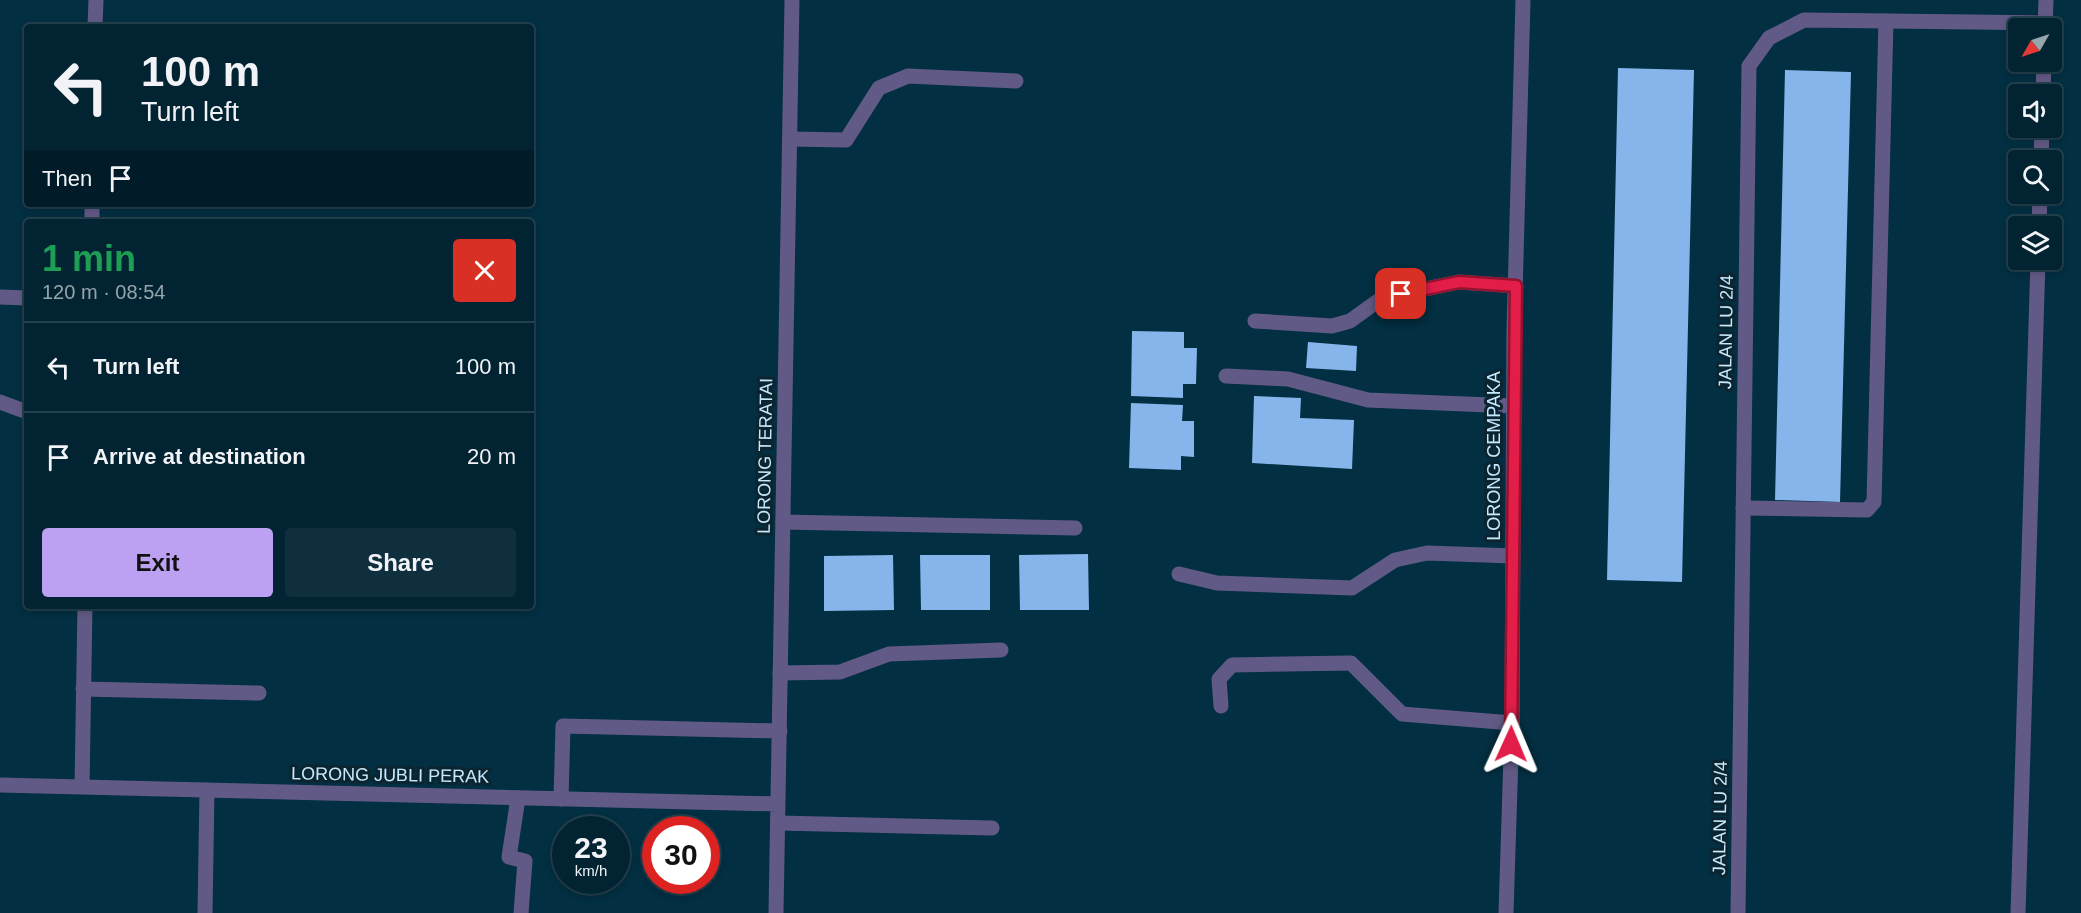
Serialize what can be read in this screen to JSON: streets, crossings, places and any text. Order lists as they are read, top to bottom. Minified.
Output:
{"streets":{"street":["JALAN LU 2/4","LORONG TERATAI","LORONG CEMPAKA","LORONG JUBLI PERAK"]},"crossings":[["LORONG TERATAI","LORONG JUBLI PERAK"]],"north":"bottom left","page":{"turn":["100 m","Turn left"],"then":"Then","heading":["1 min","120 m · 08:54"],"list":[{"name":"Turn left","value":"100 m"},{"name":"Arrive at destination","value":"20 m"}],"buttons":["Exit","Share"],"speed":"23 km/h","limit":"30"}}
